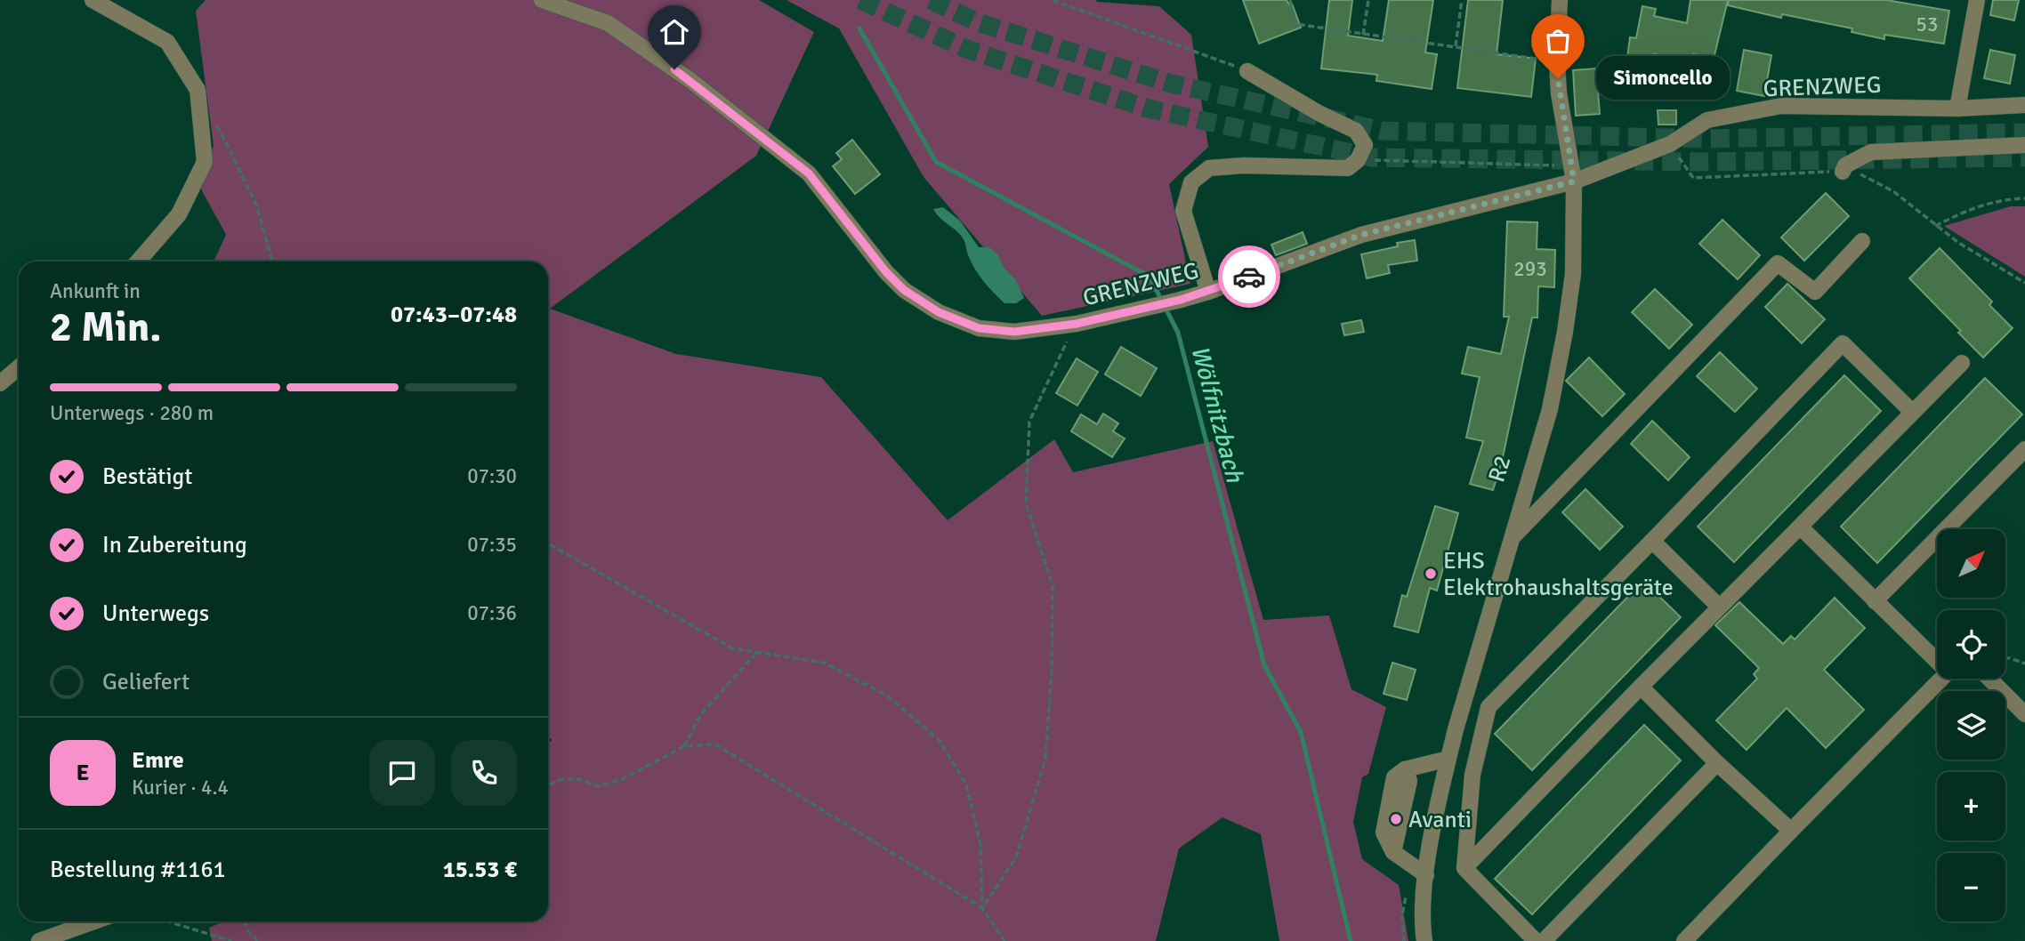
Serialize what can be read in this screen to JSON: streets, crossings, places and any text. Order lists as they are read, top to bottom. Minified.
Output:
{"streets":{"street":["GRENZWEG"]},"water":["Wölfnitzbach"],"places":["Simoncello","EHS Elektrohaushaltsgeräte","Avanti"],"house_numbers":["53","293"],"north":"top right","page":{"bubble":"Simoncello","heading":["2 Min.","Ankunft in","07:43–07:48"],"panel":["Emre","Kurier · 4.4","Bestellung #1161","15.53 €"],"bar":"Unterwegs · 280 m","list":[["Bestätigt","07:30"],["In Zubereitung","07:35"],["Unterwegs","07:36"],"Geliefert"],"map_buttons":["+","−"],"round":"E"}}
